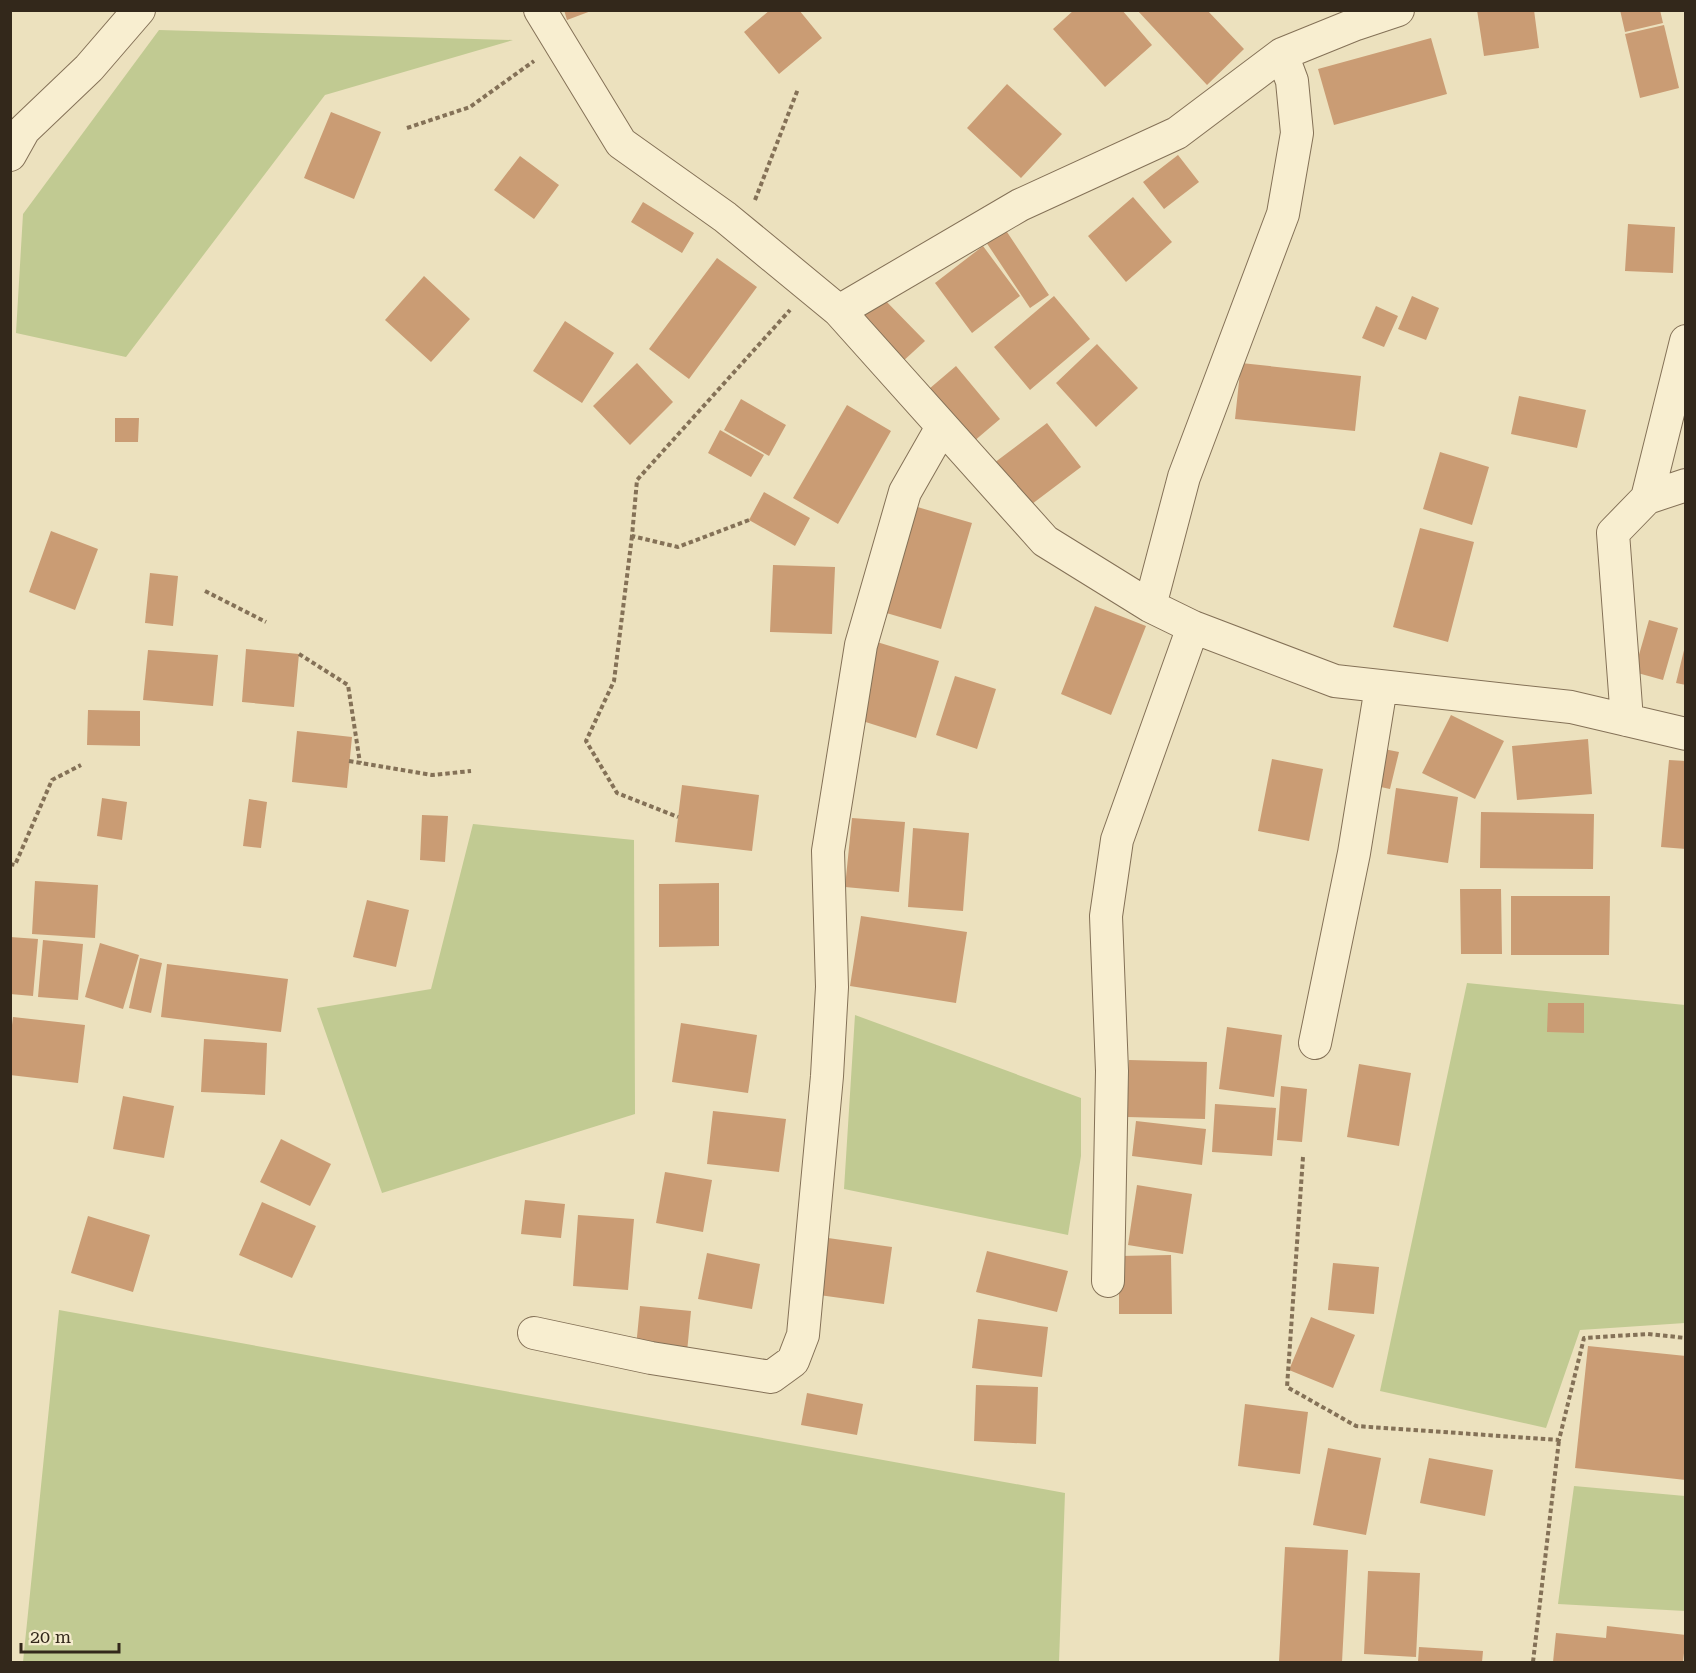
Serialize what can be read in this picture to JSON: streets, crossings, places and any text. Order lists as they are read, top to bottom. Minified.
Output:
{"scale_bar":"20 m"}
